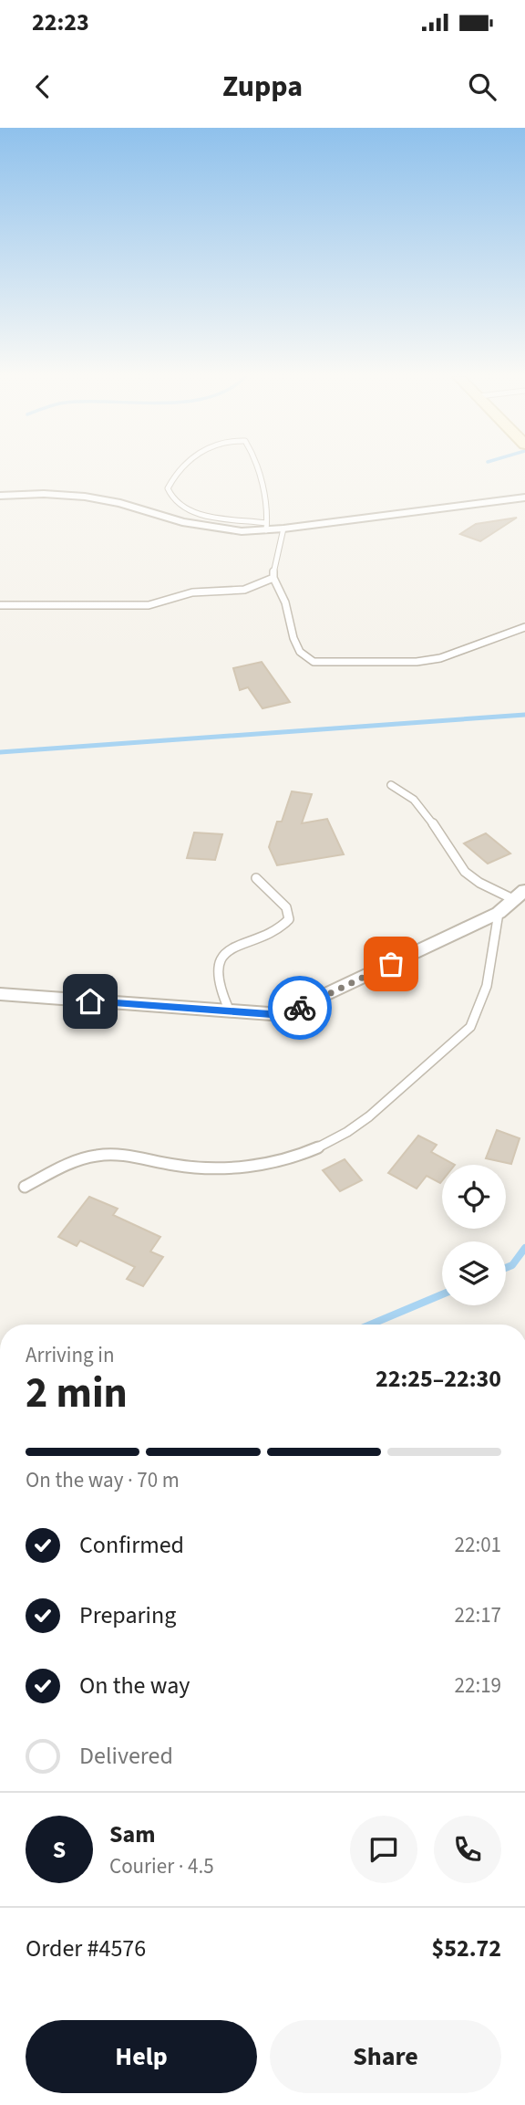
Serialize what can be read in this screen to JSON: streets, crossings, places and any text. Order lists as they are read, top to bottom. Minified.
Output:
{"page":{"status":"22:23","header":"Zuppa","heading":["2 min","Arriving in","22:25–22:30"],"panel":["Sam","Courier · 4.5","Order #4576","$52.72"],"bar":"On the way · 70 m","list":[["Confirmed","22:01"],["Preparing","22:17"],["On the way","22:19"],"Delivered"],"round":"S","buttons":["Help","Share"]}}
